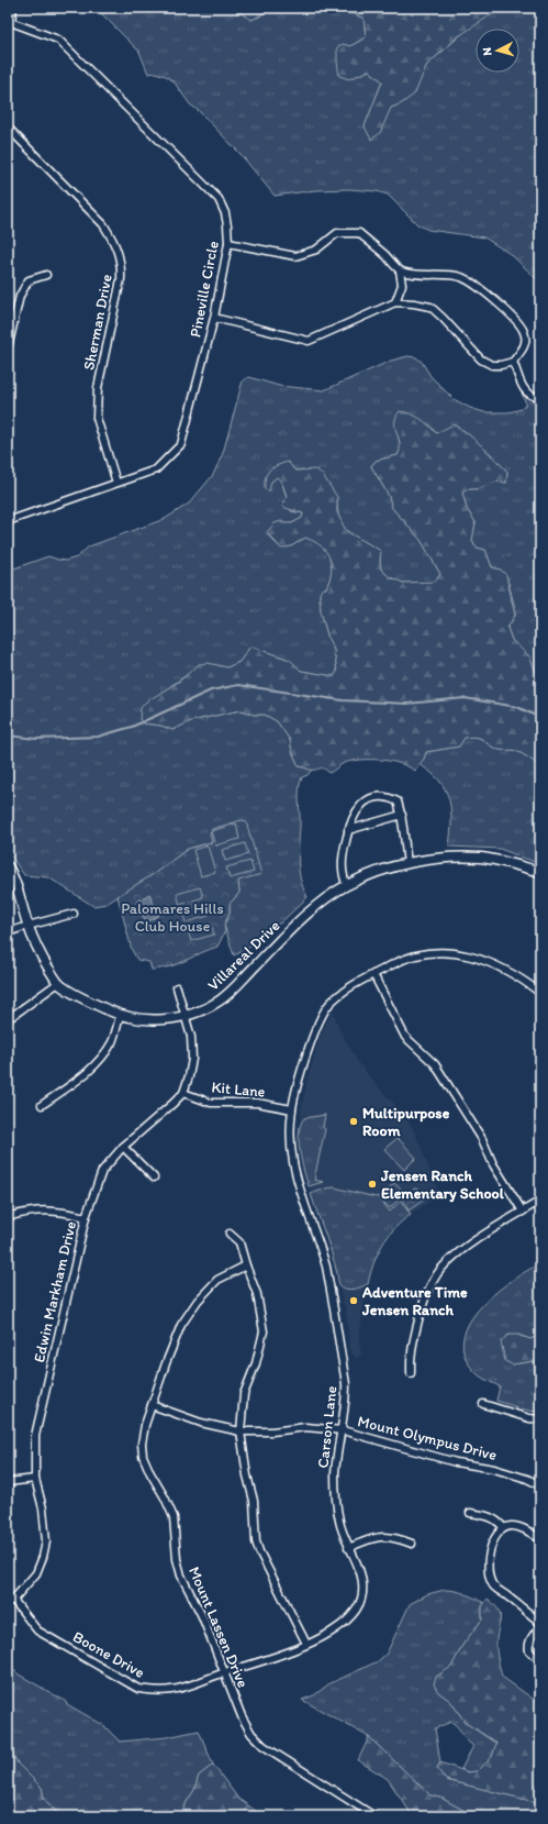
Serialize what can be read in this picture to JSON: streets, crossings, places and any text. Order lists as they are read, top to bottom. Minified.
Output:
{"streets":{"street":["Pineville Circle","Sherman Drive","Villareal Drive","Kit Lane","Edwin Markham Drive","Carson Lane","Mount Olympus Drive","Mount Lassen Drive","Boone Drive"]},"crossings":[["Pineville Circle","Sherman Drive"],["Villareal Drive","Edwin Markham Drive"],["Kit Lane","Edwin Markham Drive"],["Kit Lane","Carson Lane"],["Edwin Markham Drive","Boone Drive"],["Carson Lane","Mount Olympus Drive"],["Carson Lane","Boone Drive"],["Mount Olympus Drive","Mount Lassen Drive"],["Mount Lassen Drive","Boone Drive"]],"parks":["Palomares Hills Club House"],"places":["Multipurpose Room","Jensen Ranch Elementary School","Adventure Time Jensen Ranch"],"north":"left"}
